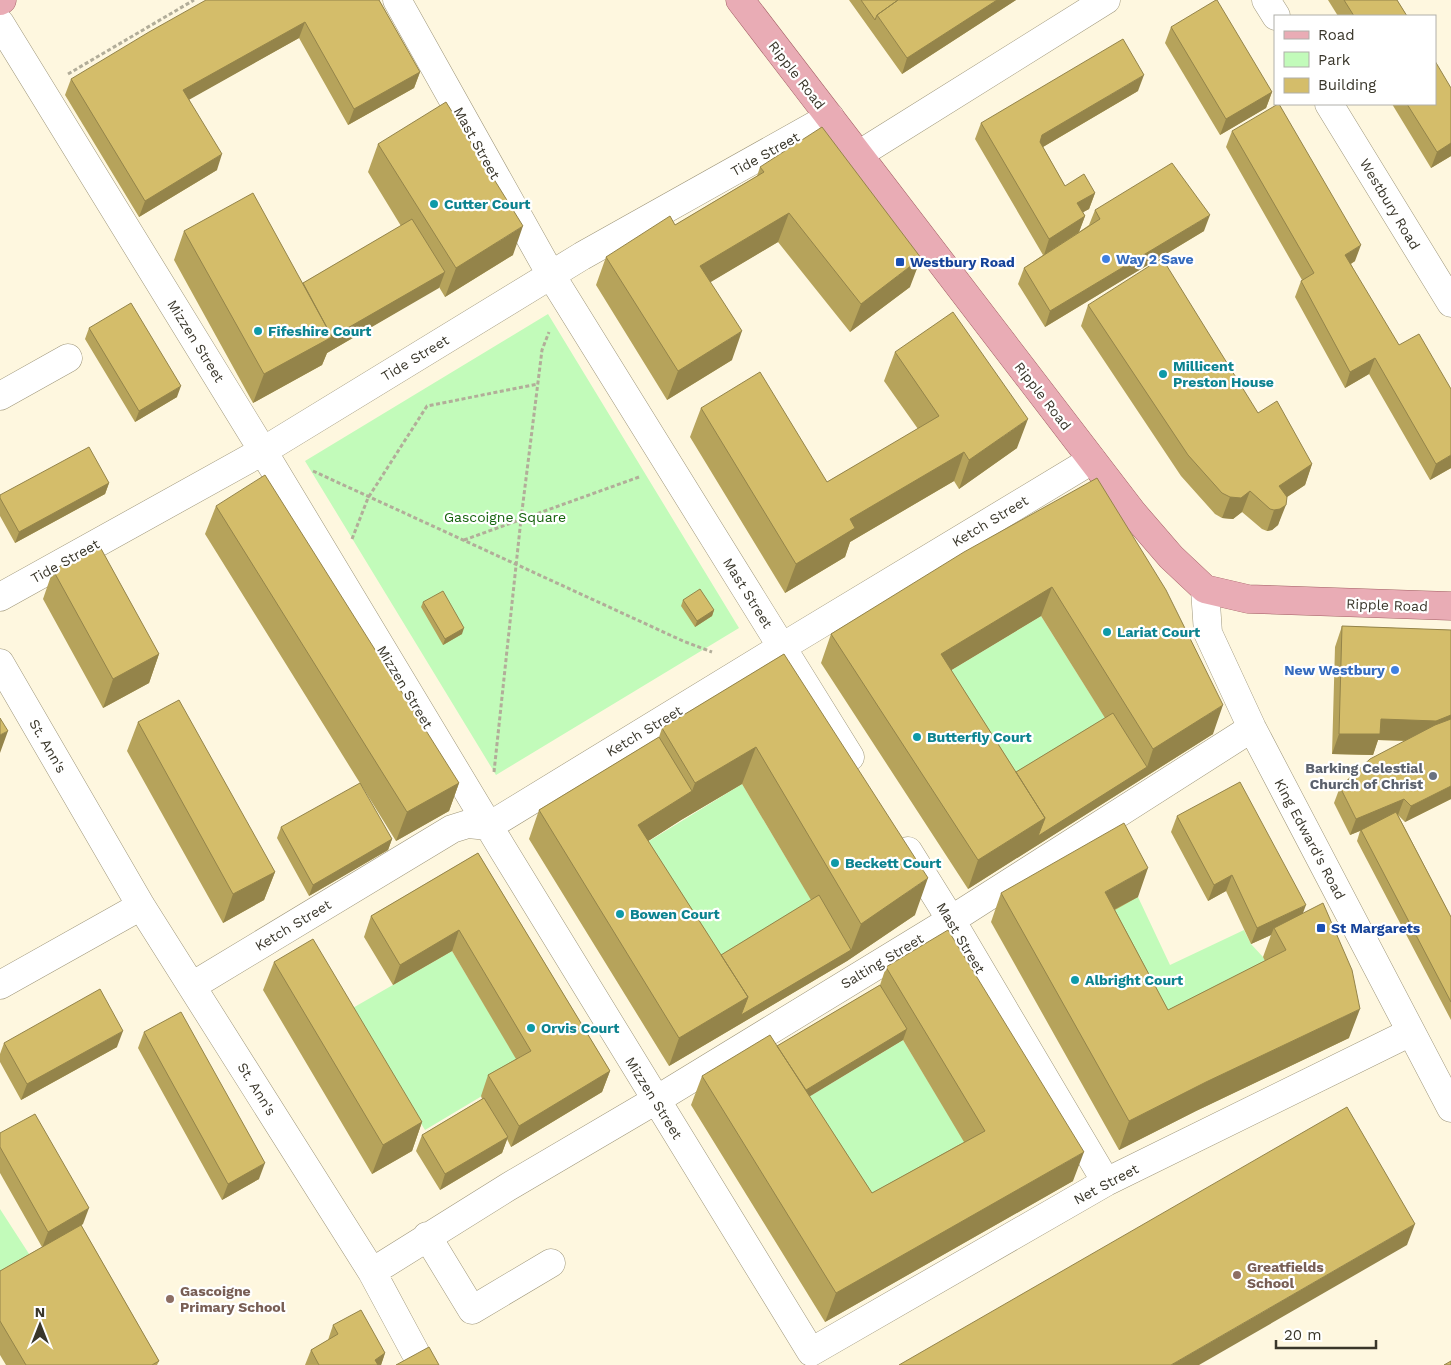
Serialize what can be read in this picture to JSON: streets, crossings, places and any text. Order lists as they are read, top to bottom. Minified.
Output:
{"streets":{"main road":["Ripple Road"],"street":["Mast Street","Tide Street","Westbury Road","Mizzen Street","Ketch Street","St. Ann's","King Edward's Road","Salting Street","Net Street"]},"crossings":[["Ripple Road","Tide Street"],["Ripple Road","Ketch Street"],["Ripple Road","King Edward's Road"],["Mast Street","Tide Street"],["Mast Street","Ketch Street"],["Mast Street","Salting Street"],["Mast Street","Net Street"],["Tide Street","Mizzen Street"],["Mizzen Street","Ketch Street"],["Mizzen Street","Salting Street"],["Mizzen Street","Net Street"],["Ketch Street","St. Ann's"],["King Edward's Road","Salting Street"],["King Edward's Road","Net Street"]],"parks":["Gascoigne Square"],"places":{"other":["Cutter Court","Way 2 Save","Fifeshire Court","Millicent Preston House","Lariat Court","New Westbury","Butterfly Court","Barking Celestial Church of Christ","Beckett Court","Bowen Court","Albright Court","Orvis Court","Greatfields School","Gascoigne Primary School"],"transit":["Westbury Road","St Margarets"]},"legend":["Road","Park","Building"],"scale_bar":"20 m","north":"top"}
